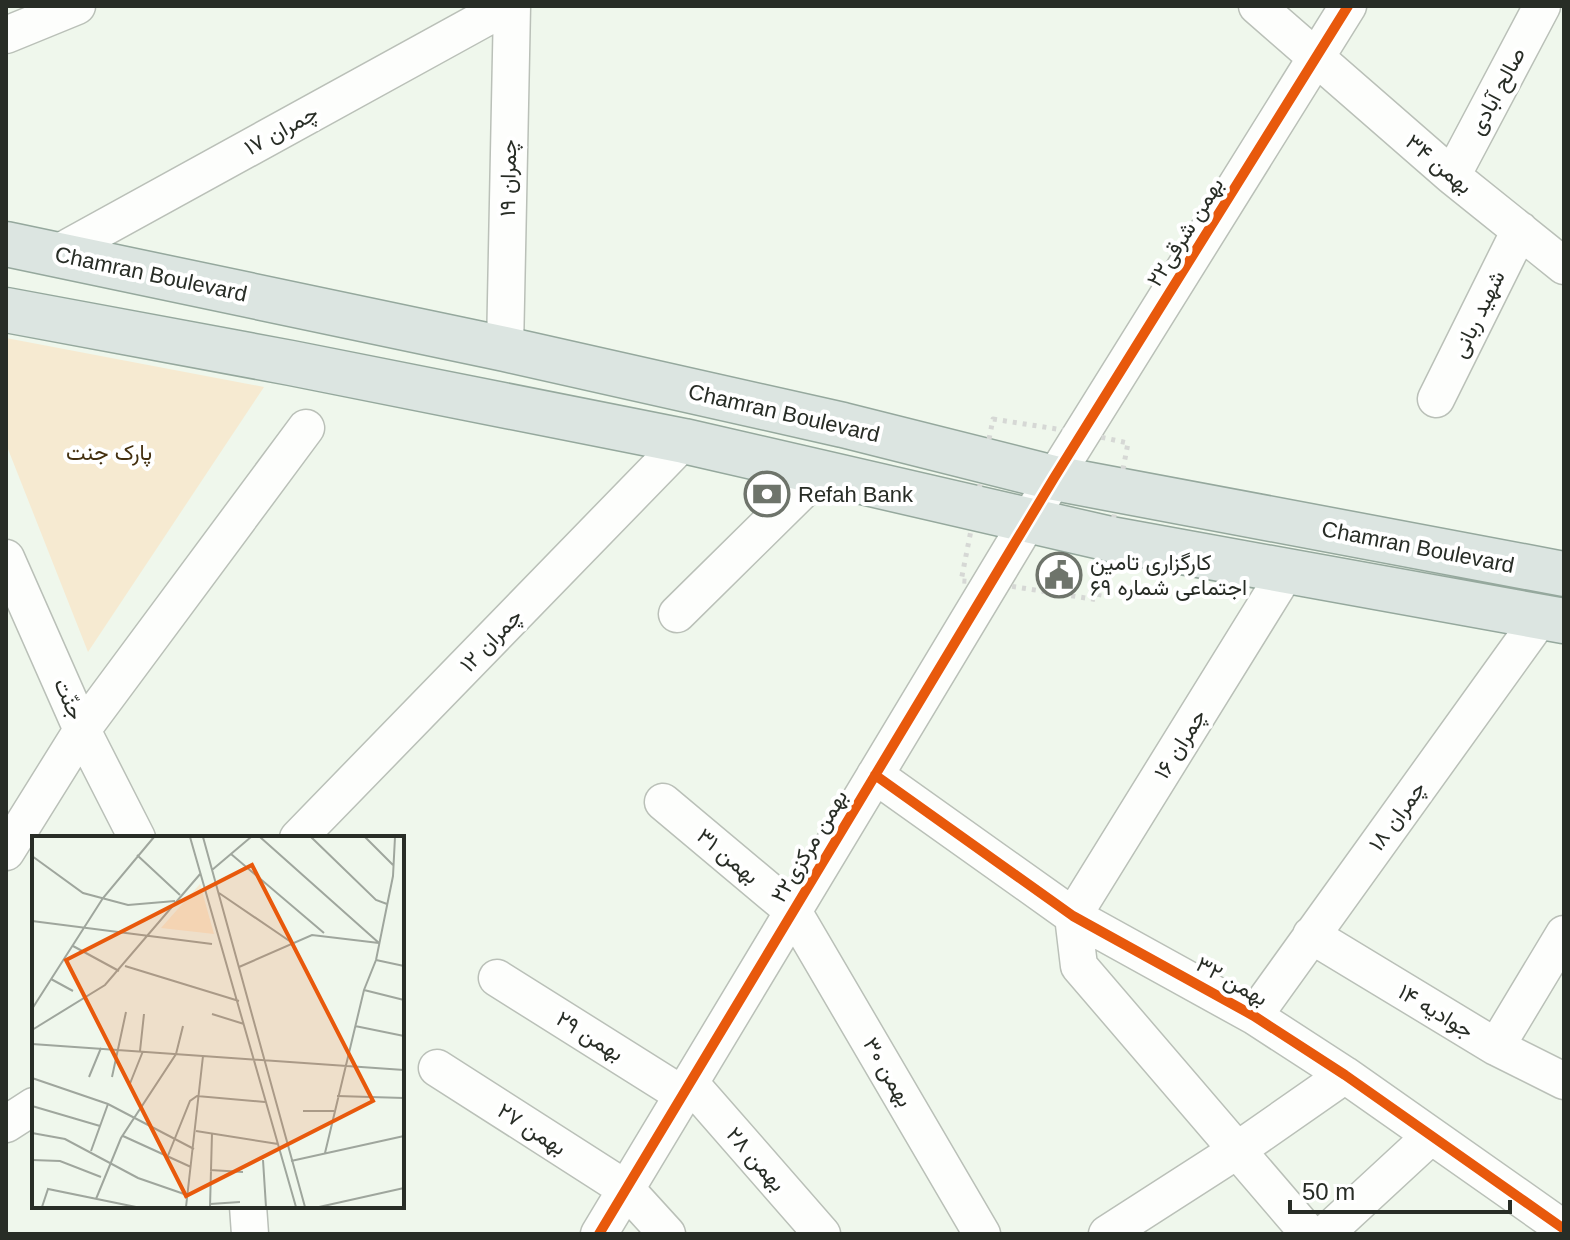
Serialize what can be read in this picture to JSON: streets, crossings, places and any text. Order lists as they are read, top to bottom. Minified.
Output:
{"streets":{"main road":["Chamran Boulevard"],"street":["صالح آبادی","چمران ۱۷","بهمن ۳۴","چمران ۱۹","۲۲بهمن شرقی","شهید ربانی","چمران ۱۲","جنّت","چمران ۱۶","چمران ۱۸","۲۲بهمن مرکزی","بهمن ۳۱","بهمن ۳۲","جوادیه ۱۴","بهمن ۲۹","بهمن ۳۰","بهمن ۲۷","بهمن ۲۸"]},"crossings":[["صالح آبادی","بهمن ۳۴"],["چمران ۱۷","چمران ۱۹"],["چمران ۱۷","Chamran Boulevard"],["بهمن ۳۴","۲۲بهمن شرقی"],["بهمن ۳۴","شهید ربانی"],["چمران ۱۹","Chamran Boulevard"],["۲۲بهمن شرقی","Chamran Boulevard"],["۲۲بهمن شرقی","۲۲بهمن مرکزی"],["Chamran Boulevard","چمران ۱۲"],["Chamran Boulevard","چمران ۱۶"],["Chamran Boulevard","چمران ۱۸"],["Chamran Boulevard","۲۲بهمن مرکزی"],["چمران ۱۶","بهمن ۳۲"],["چمران ۱۸","بهمن ۳۲"],["چمران ۱۸","جوادیه ۱۴"],["۲۲بهمن مرکزی","بهمن ۳۱"],["۲۲بهمن مرکزی","بهمن ۳۲"],["۲۲بهمن مرکزی","بهمن ۲۹"],["۲۲بهمن مرکزی","بهمن ۳۰"],["۲۲بهمن مرکزی","بهمن ۲۷"],["۲۲بهمن مرکزی","بهمن ۲۸"],["بهمن ۳۱","بهمن ۳۰"],["بهمن ۲۹","بهمن ۲۸"]],"parks":["پارک جنت"],"places":{"bank":["Refah Bank"],"public building":["کارگزاری تامین اجتماعی شماره ۶۹"]},"scale_bar":"50 m"}
